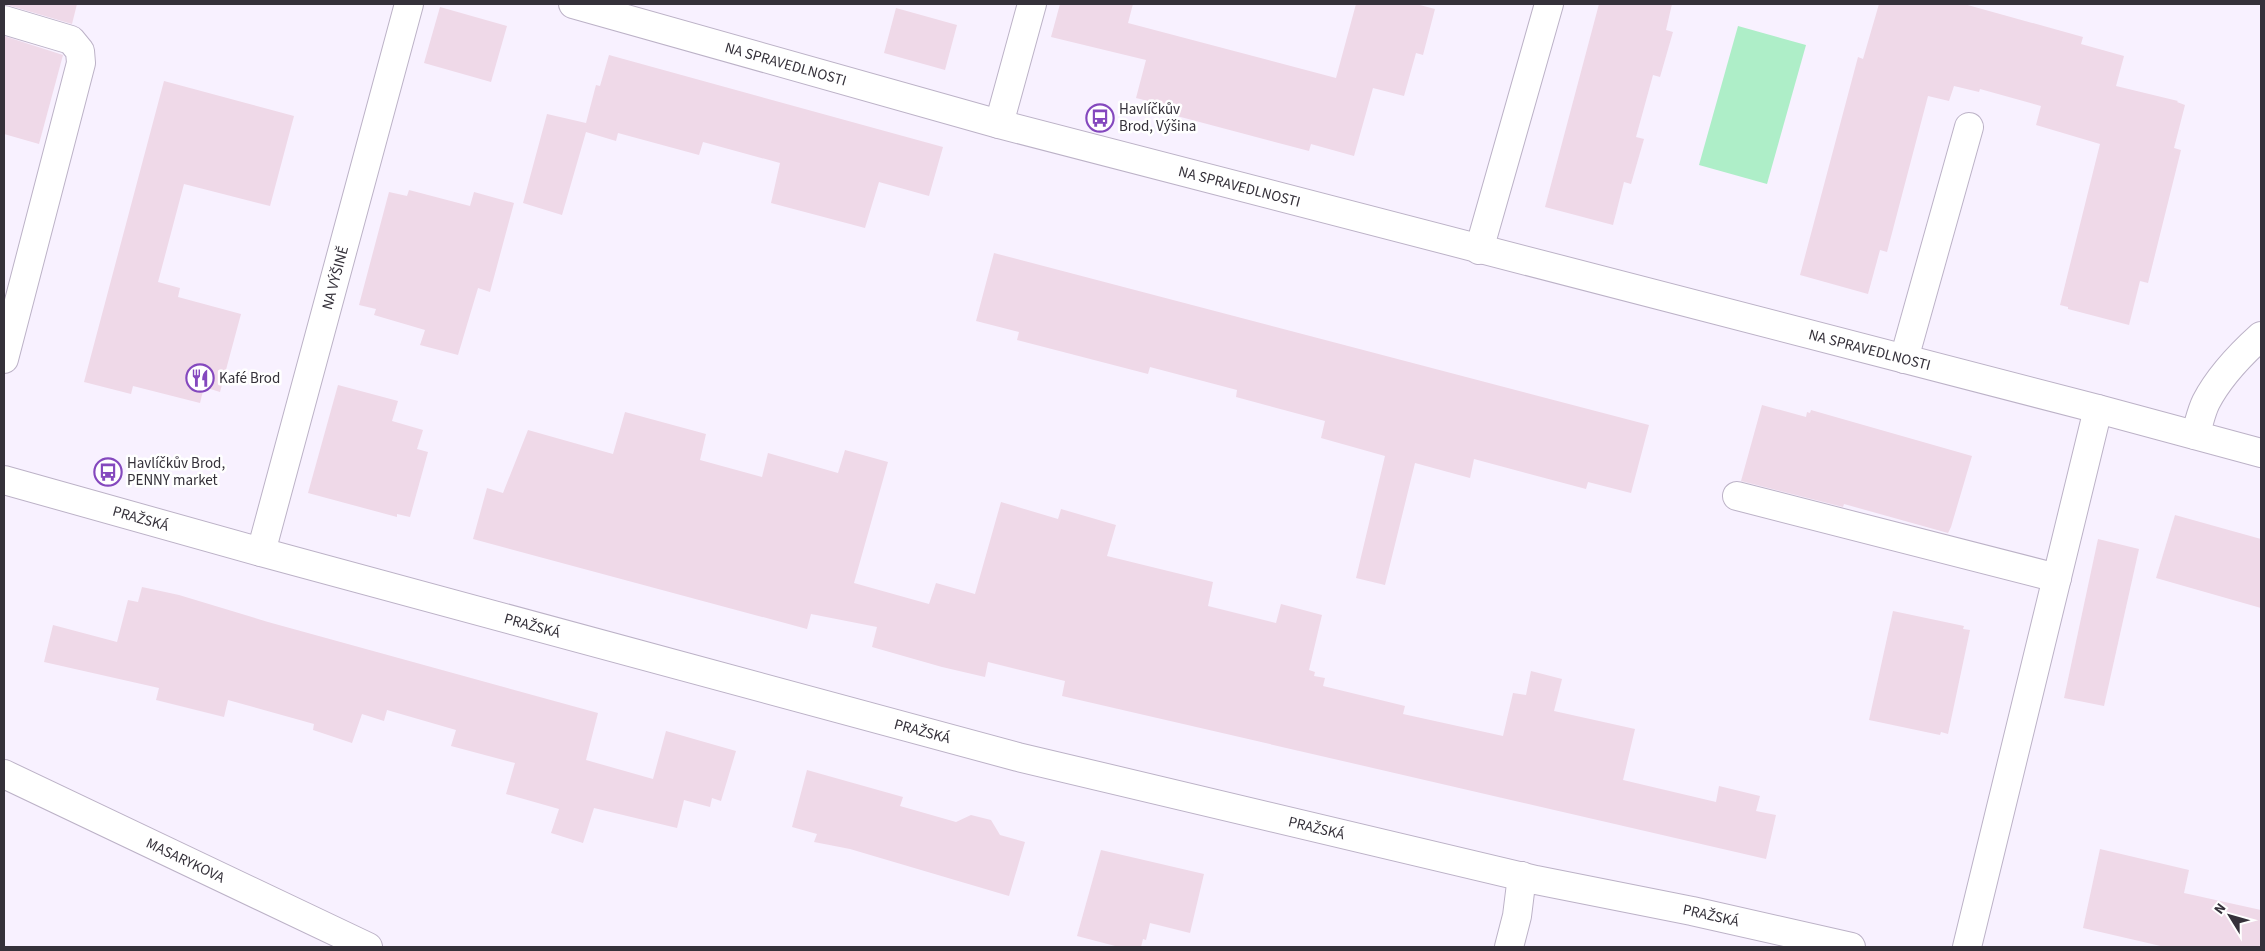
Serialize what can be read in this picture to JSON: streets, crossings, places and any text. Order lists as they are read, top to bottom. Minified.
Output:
{"streets":{"street":["NA SPRAVEDLNOSTI","NA VÝŠINĚ","PRAŽSKÁ","MASARYKOVA"]},"crossings":[["NA VÝŠINĚ","PRAŽSKÁ"]],"places":{"bus stop":["Havlíčkův Brod, Výšina","Havlíčkův Brod, PENNY market"],"restaurant":["Kafé Brod"]},"north":"top left"}
